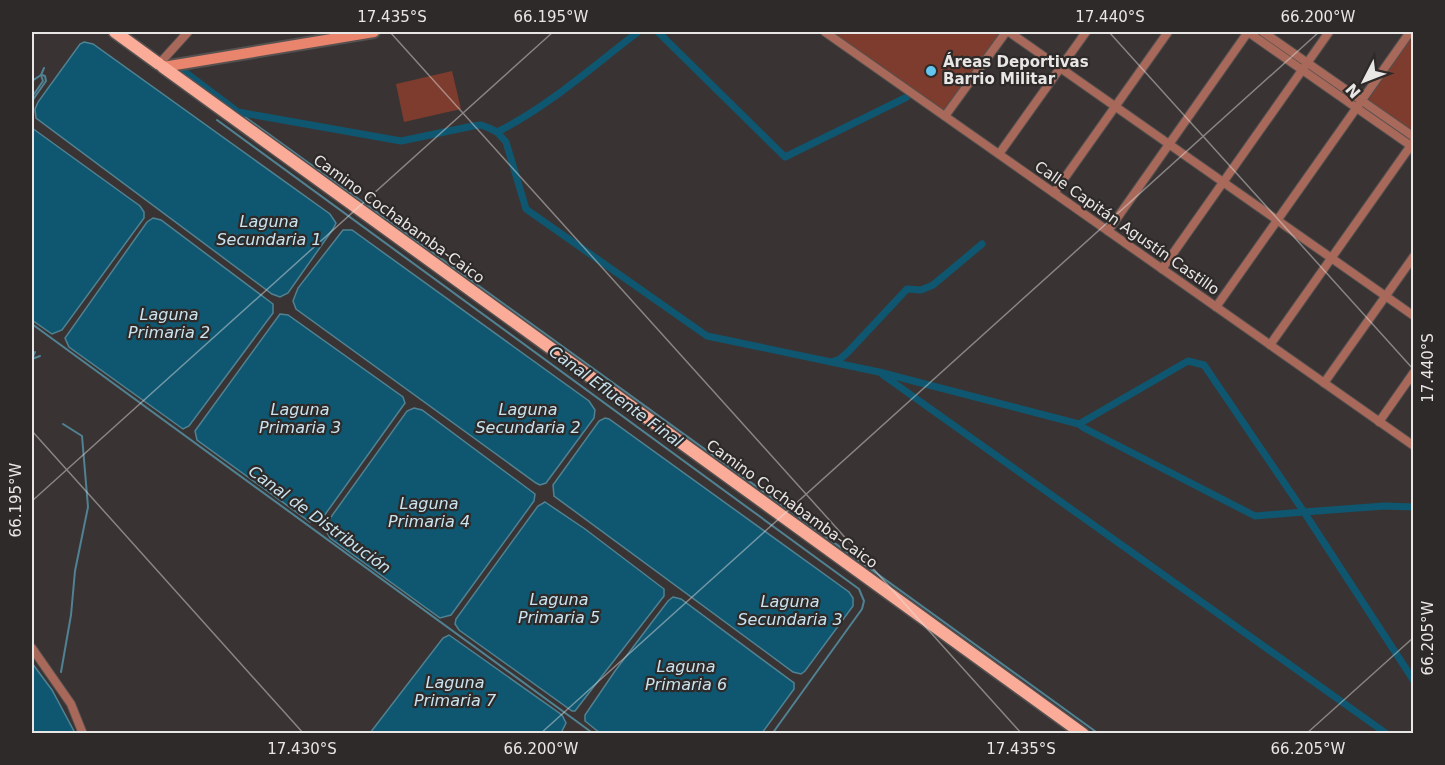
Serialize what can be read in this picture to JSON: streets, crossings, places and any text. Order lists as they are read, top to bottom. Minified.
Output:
{"streets":{"main road":["Camino Cochabamba-Caico"],"street":["Calle Capitán Agustín Castillo"]},"water":["Laguna Secundaria 1","Laguna Primaria 2","Canal Efluente Final","Laguna Primaria 3","Laguna Secundaria 2","Laguna Primaria 4","Canal de Distribución","Laguna Primaria 5","Laguna Secundaria 3","Laguna Primaria 6","Laguna Primaria 7"],"places":["Áreas Deportivas Barrio Militar"],"north":"bottom left","coordinates":["17.435°S","66.195°W","17.440°S","66.200°W","66.205°W","17.430°S"]}
